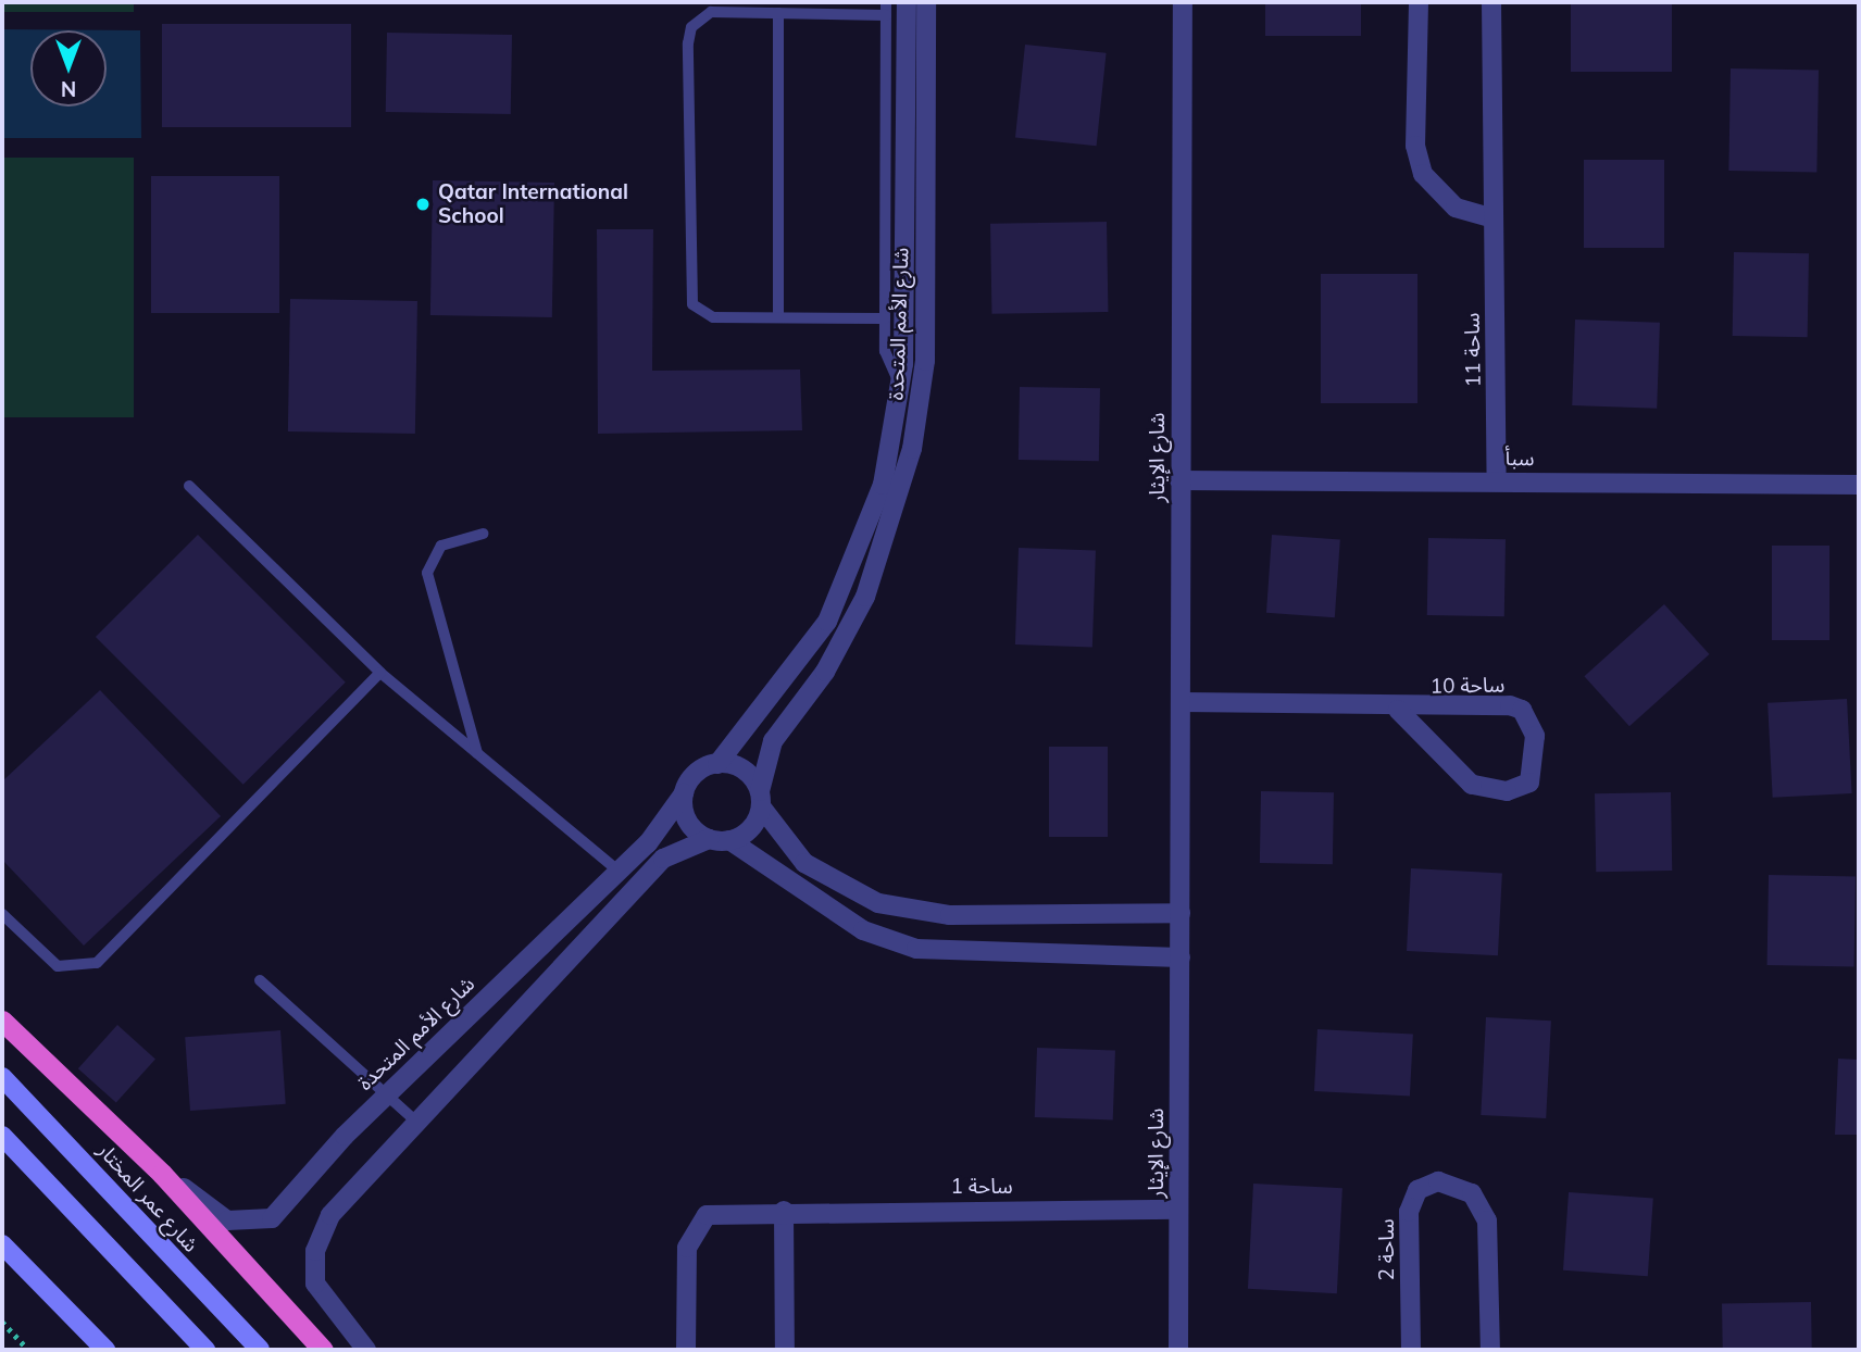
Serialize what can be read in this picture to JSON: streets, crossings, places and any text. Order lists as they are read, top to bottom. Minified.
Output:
{"streets":{"main road":["شارع عمر المختار"],"street":["شارع الأمم المتحدة","ساحة 11","شارع الإيثار","سبأ","ساحة 10","ساحة 1","ساحة 2"]},"crossings":[["ساحة 11","سبأ"],["شارع الإيثار","سبأ"],["شارع الإيثار","ساحة 10"],["شارع الإيثار","ساحة 1"]],"places":["Qatar International School"],"north":"bottom"}
